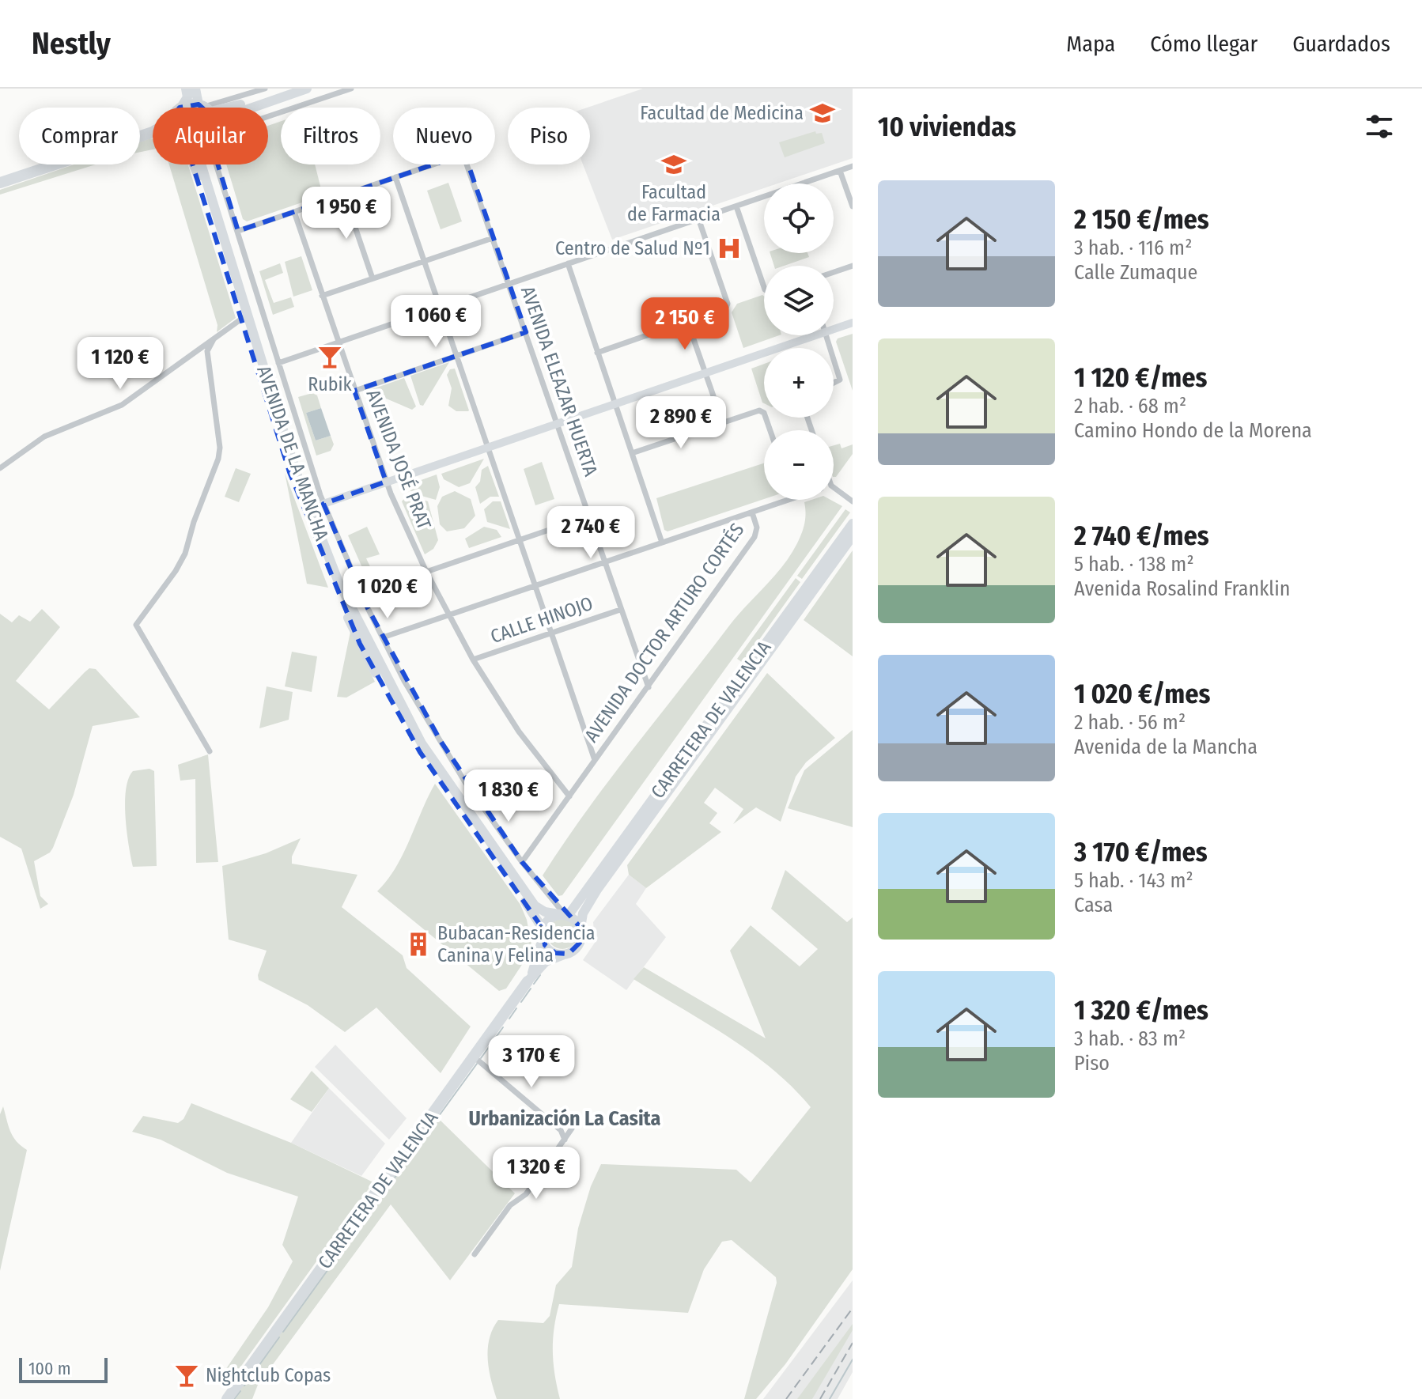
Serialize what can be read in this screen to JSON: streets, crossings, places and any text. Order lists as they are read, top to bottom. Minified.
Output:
{"streets":{"highway":["CARRETERA DE VALENCIA"],"main road":["AVENIDA DE LA MANCHA"],"street":["AVENIDA ELEAZAR HUERTA","AVENIDA JOSÉ PRAT","CALLE HINOJO","AVENIDA DOCTOR ARTURO CORTÉS"]},"crossings":[["AVENIDA ELEAZAR HUERTA","CALLE HINOJO"],["AVENIDA ELEAZAR HUERTA","AVENIDA DOCTOR ARTURO CORTÉS"],["AVENIDA DE LA MANCHA","AVENIDA DOCTOR ARTURO CORTÉS"],["AVENIDA DE LA MANCHA","CARRETERA DE VALENCIA"],["AVENIDA JOSÉ PRAT","CALLE HINOJO"],["AVENIDA JOSÉ PRAT","AVENIDA DOCTOR ARTURO CORTÉS"]],"districts":["Urbanización La Casita"],"places":{"school or university":["Facultad de Medicina","Facultad de Farmacia"],"hospital":["Centro de Salud Nº1"],"bar":["Rubik","Nightclub Copas"],"building":["Bubacan-Residencia Canina y Felina"]},"scale_bar":"100 m","page":{"header":"Nestly","nav":["Mapa","Cómo llegar","Guardados"],"heading":"10 viviendas","chip":["Comprar","Alquilar","Filtros","Nuevo","Piso"],"list":[{"name":"2 150 €/mes","note":"3 hab. · 116 m² · Calle Zumaque"},{"name":"1 120 €/mes","note":"2 hab. · 68 m² · Camino Hondo de la Morena"},{"name":"2 740 €/mes","note":"5 hab. · 138 m² · Avenida Rosalind Franklin"},{"name":"1 020 €/mes","note":"2 hab. · 56 m² · Avenida de la Mancha"},{"name":"3 170 €/mes","note":"5 hab. · 143 m² · Casa"},{"name":"1 320 €/mes","note":"3 hab. · 83 m² · Piso"}],"map_buttons":["+","−"],"price":["1 950 €","1 060 €","2 150 €","1 120 €","2 890 €","2 740 €","1 020 €","1 830 €","3 170 €","1 320 €"],"scale":"100 m"}}
